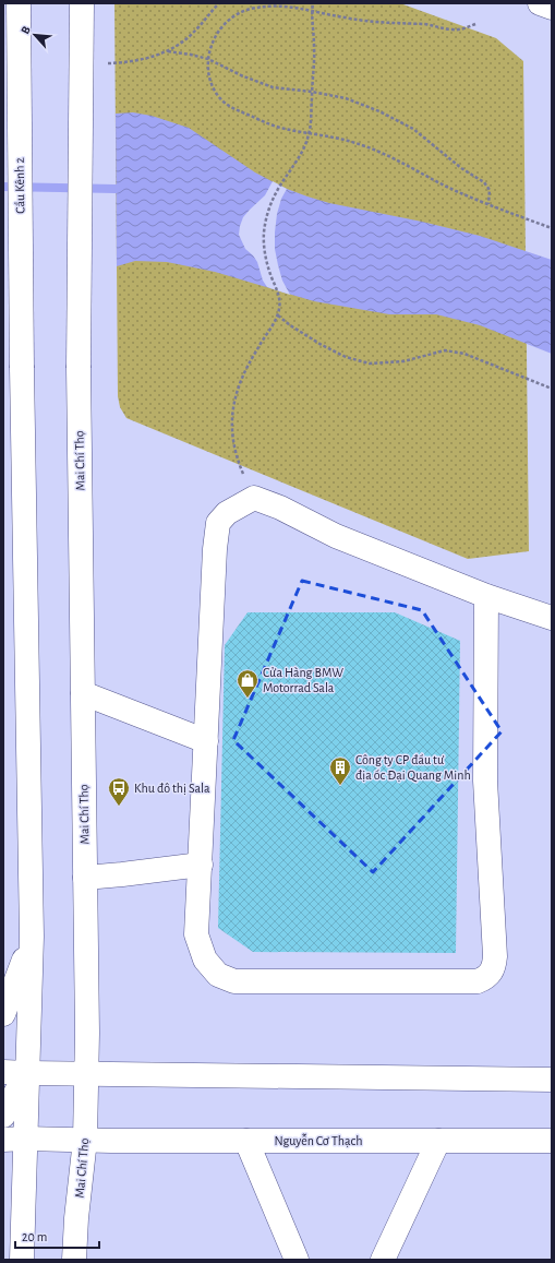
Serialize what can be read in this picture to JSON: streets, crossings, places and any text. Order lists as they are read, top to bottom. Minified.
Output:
{"streets":{"main road":["Cầu Kênh 2","Mai Chí Thọ","Nguyễn Cơ Thạch"]},"crossings":[["Mai Chí Thọ","Nguyễn Cơ Thạch"]],"places":{"shop":["Cửa Hàng BMW Motorrad Sala"],"building":["Công ty CP đầu tư địa ốc Đại Quang Minh"],"bus stop":["Khu đô thị Sala"]},"scale_bar":"20 m","north":"top left"}
